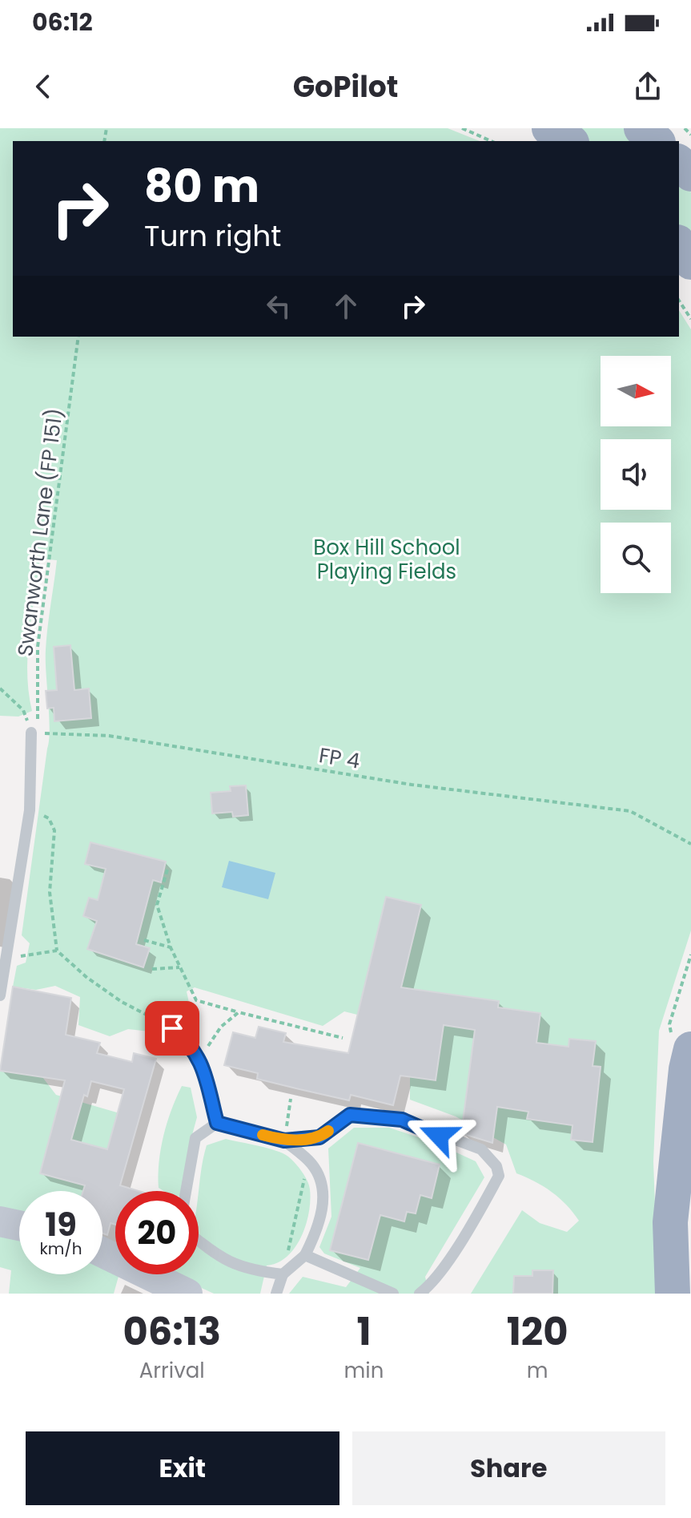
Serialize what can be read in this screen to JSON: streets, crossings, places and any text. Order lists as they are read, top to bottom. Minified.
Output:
{"streets":{"path":["Swanworth Lane (FP 151)","FP 4"]},"crossings":[["Swanworth Lane (FP 151)","FP 4"]],"parks":["Box Hill School Playing Fields"],"north":"right","page":{"status":"06:12","header":"GoPilot","turn":["80 m","Turn right"],"speed":"19 km/h","limit":"20","eta":["06:13","Arrival","1","min","120","m"],"buttons":["Exit","Share"]}}
